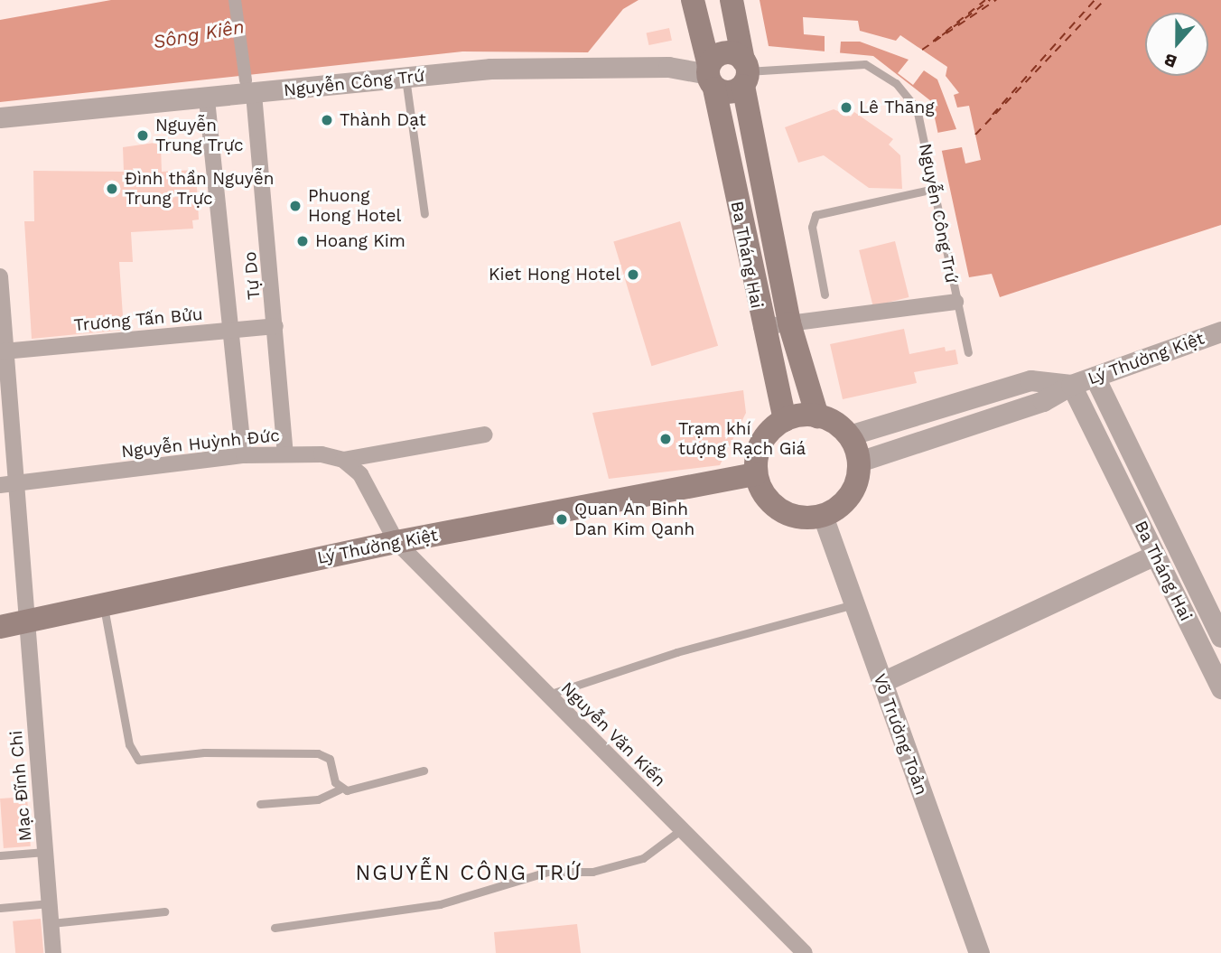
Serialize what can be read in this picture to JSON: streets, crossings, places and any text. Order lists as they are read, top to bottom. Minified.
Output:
{"streets":{"main road":["Ba Tháng Hai","Lý Thường Kiệt"],"street":["Nguyễn Công Trứ","Tự Do","Trương Tấn Bửu","Nguyễn Huỳnh Đức","Nguyễn Văn Kiến","Võ Trường Toản","Mạc Đĩnh Chi"]},"crossings":[["Nguyễn Công Trứ","Ba Tháng Hai"],["Nguyễn Công Trứ","Tự Do"],["Ba Tháng Hai","Lý Thường Kiệt"],["Ba Tháng Hai","Võ Trường Toản"],["Tự Do","Trương Tấn Bửu"],["Tự Do","Nguyễn Huỳnh Đức"],["Trương Tấn Bửu","Mạc Đĩnh Chi"],["Lý Thường Kiệt","Nguyễn Văn Kiến"],["Lý Thường Kiệt","Võ Trường Toản"],["Lý Thường Kiệt","Mạc Đĩnh Chi"],["Nguyễn Huỳnh Đức","Mạc Đĩnh Chi"]],"districts":["NGUYỄN CÔNG TRỨ"],"water":["Sông Kiên"],"places":["Lê Thāng","Thành Dạt","Nguyễn Trung Trực","Đình thần Nguyễn Trung Trực","Phuong Hong Hotel","Hoang Kim","Kiet Hong Hotel","Trạm khí tượng Rạch Giá","Quan An Binh Dan Kim Qanh"],"north":"bottom"}
